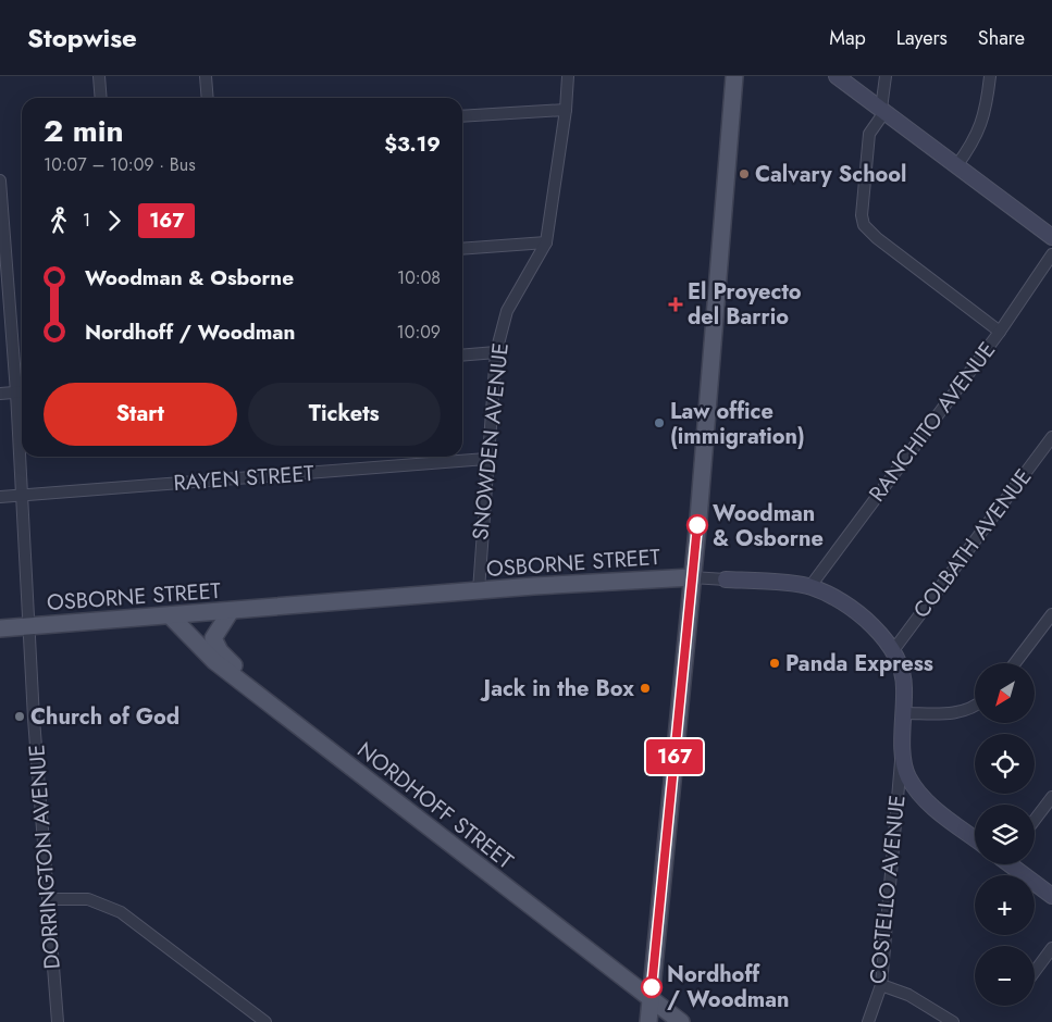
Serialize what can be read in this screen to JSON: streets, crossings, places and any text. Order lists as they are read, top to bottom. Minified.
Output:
{"streets":{"main road":["OSBORNE STREET","NORDHOFF STREET"],"street":["RANCHITO AVENUE","SNOWDEN AVENUE","RAYEN STREET","COLBATH AVENUE","DORRINGTON AVENUE","COSTELLO AVENUE"]},"crossings":[["RANCHITO AVENUE","OSBORNE STREET"],["SNOWDEN AVENUE","RAYEN STREET"],["SNOWDEN AVENUE","OSBORNE STREET"],["RAYEN STREET","DORRINGTON AVENUE"],["COLBATH AVENUE","OSBORNE STREET"],["OSBORNE STREET","NORDHOFF STREET"],["OSBORNE STREET","DORRINGTON AVENUE"],["OSBORNE STREET","COSTELLO AVENUE"]],"places":{"other":["Calvary School","Law office (immigration)","Woodman & Osborne","Panda Express","Jack in the Box","Church of God","Nordhoff / Woodman"],"health":["El Proyecto del Barrio"]},"lines":["bus line 167"],"north":"bottom left","page":{"header":"Stopwise","nav":["Map","Layers","Share"],"on_map":"167","heading":["2 min","10:07 – 10:09 · Bus","$3.19"],"legs":["1","167"],"list":[{"name":"Woodman & Osborne","value":"10:08"},{"name":"Nordhoff / Woodman","value":"10:09"}],"buttons":["Start","Tickets"],"map_buttons":["+","−"]}}
